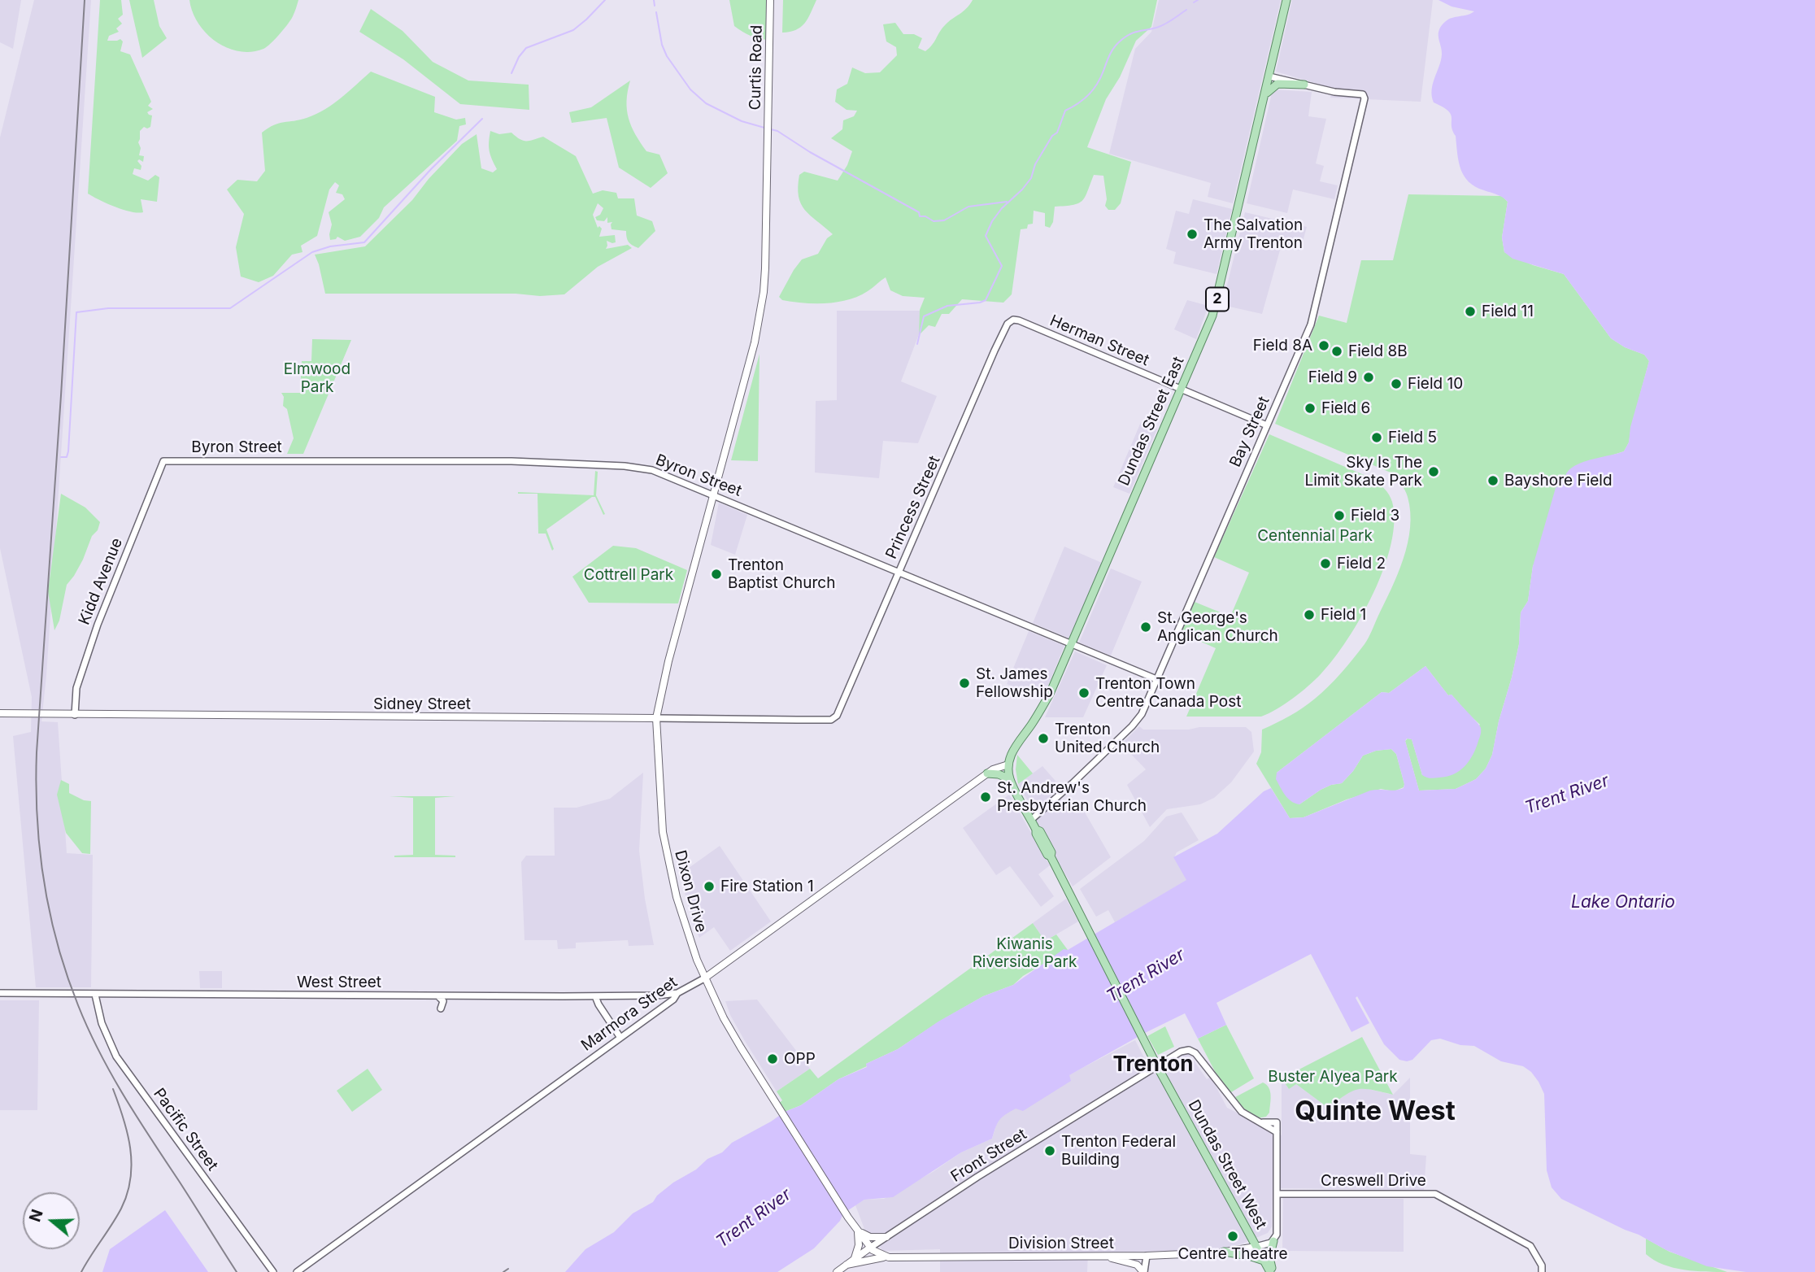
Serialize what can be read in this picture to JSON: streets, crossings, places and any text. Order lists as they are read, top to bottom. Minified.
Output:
{"streets":{"main road":["Curtis Road","2","Dundas Street East","Sidney Street","Dixon Drive","Marmora Street","Front Street","Dundas Street West","Division Street"],"street":["Herman Street","Bay Street","Byron Street","Princess Street","Kidd Avenue","West Street","Pacific Street","Creswell Drive"]},"crossings":[["Curtis Road","Byron Street"],["Curtis Road","Dixon Drive"],["Herman Street","Dundas Street East"],["Herman Street","Bay Street"],["Herman Street","Princess Street"],["Dundas Street East","Bay Street"],["Dundas Street East","Byron Street"],["Dundas Street East","Marmora Street"],["Bay Street","Byron Street"],["Bay Street","Dundas Street West"],["Byron Street","Princess Street"],["Byron Street","Kidd Avenue"],["Byron Street","Dixon Drive"],["Princess Street","Sidney Street"],["Kidd Avenue","Sidney Street"],["Sidney Street","Dixon Drive"],["Dixon Drive","Marmora Street"],["Dixon Drive","Front Street"],["Dixon Drive","Division Street"],["West Street","Marmora Street"],["West Street","Pacific Street"],["Front Street","Dundas Street West"],["Front Street","Division Street"],["Dundas Street West","Division Street"]],"districts":["Trenton","Quinte West"],"water":["Trent River","Lake Ontario"],"parks":["Elmwood Park","Centennial Park","Cottrell Park","Kiwanis Riverside Park","Buster Alyea Park"],"places":["The Salvation Army Trenton","Field 11","Field 8A","Field 8B","Field 9","Field 10","Field 6","Field 5","Sky Is The Limit Skate Park","Bayshore Field","Field 3","Field 2","Trenton Baptist Church","Field 1","St. George's Anglican Church","St. James Fellowship","Trenton Town Centre Canada Post","Trenton United Church","St. Andrew's Presbyterian Church","Fire Station 1","OPP","Trenton Federal Building","Centre Theatre"],"north":"left"}
